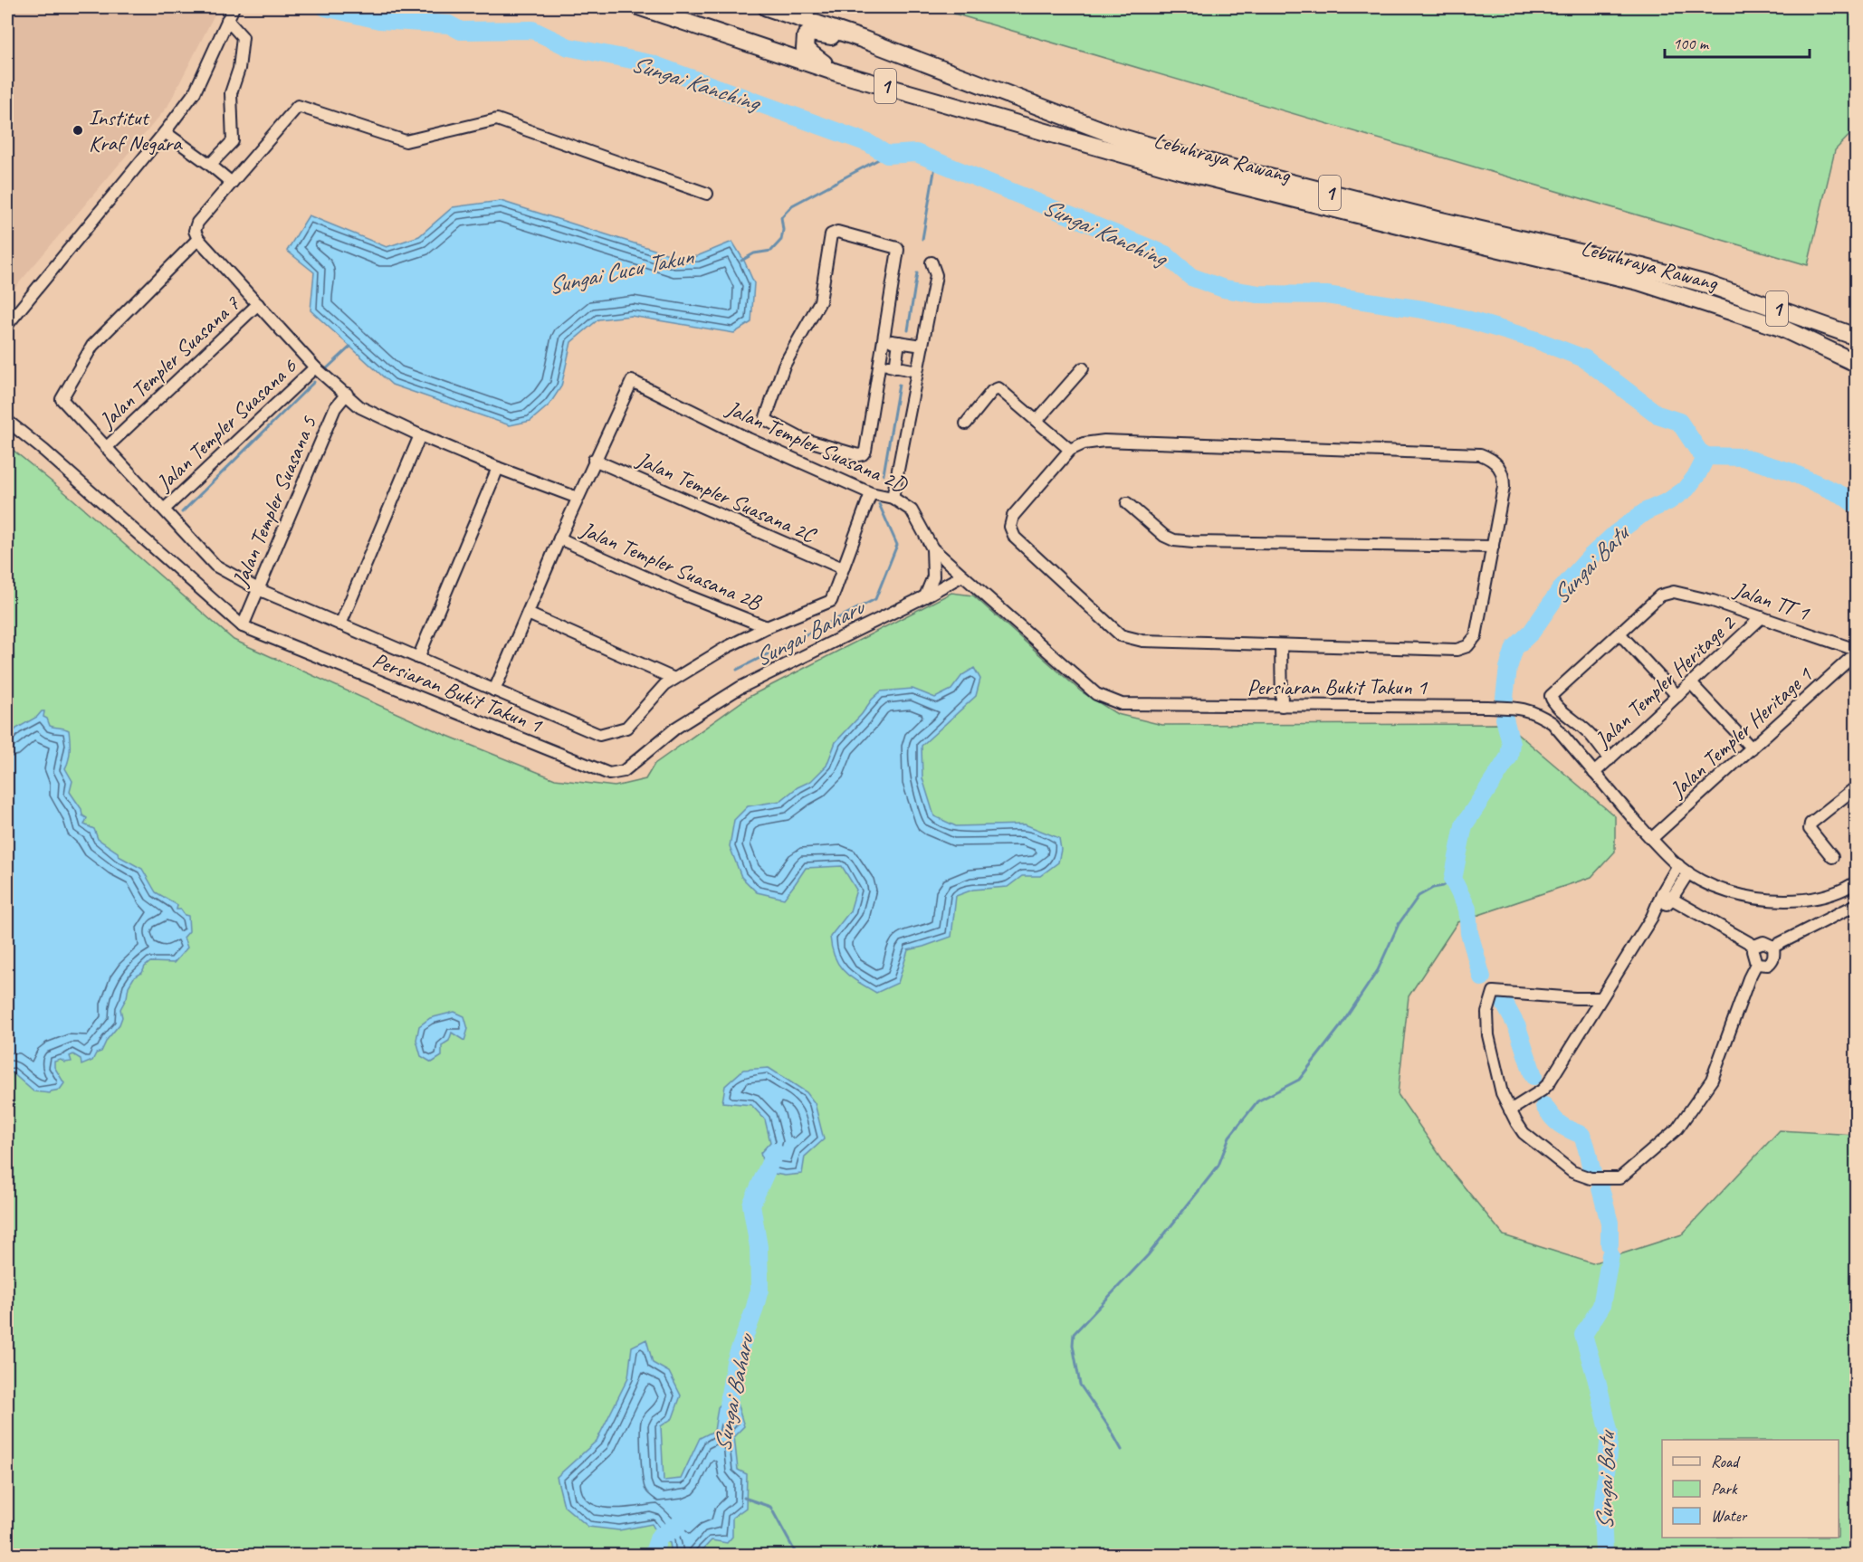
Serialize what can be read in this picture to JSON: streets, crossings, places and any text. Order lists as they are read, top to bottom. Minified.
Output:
{"streets":{"highway":["1","Lebuhraya Rawang"],"street":["Jalan Templer Suasana 7","Jalan Templer Suasana 6","Jalan Templer Suasana 2D","Jalan Templer Suasana 2C","Jalan Templer Suasana 5","Jalan Templer Suasana 2B","Jalan TT 1","Jalan Templer Heritage 2","Persiaran Bukit Takun 1","Jalan Templer Heritage 1"]},"crossings":[["Jalan Templer Suasana 2D","Jalan Templer Suasana 2C"],["Jalan Templer Suasana 2D","Persiaran Bukit Takun 1"],["Jalan Templer Suasana 5","Persiaran Bukit Takun 1"],["Jalan TT 1","Jalan Templer Heritage 2"],["Jalan TT 1","Jalan Templer Heritage 1"],["Jalan Templer Heritage 2","Persiaran Bukit Takun 1"],["Persiaran Bukit Takun 1","Jalan Templer Heritage 1"]],"water":["Sungai Kanching","Sungai Cucu Takun","Sungai Batu","Sungai Baharu"],"places":["Institut Kraf Negara"],"legend":["Road","Park","Water"],"scale_bar":"100 m"}
